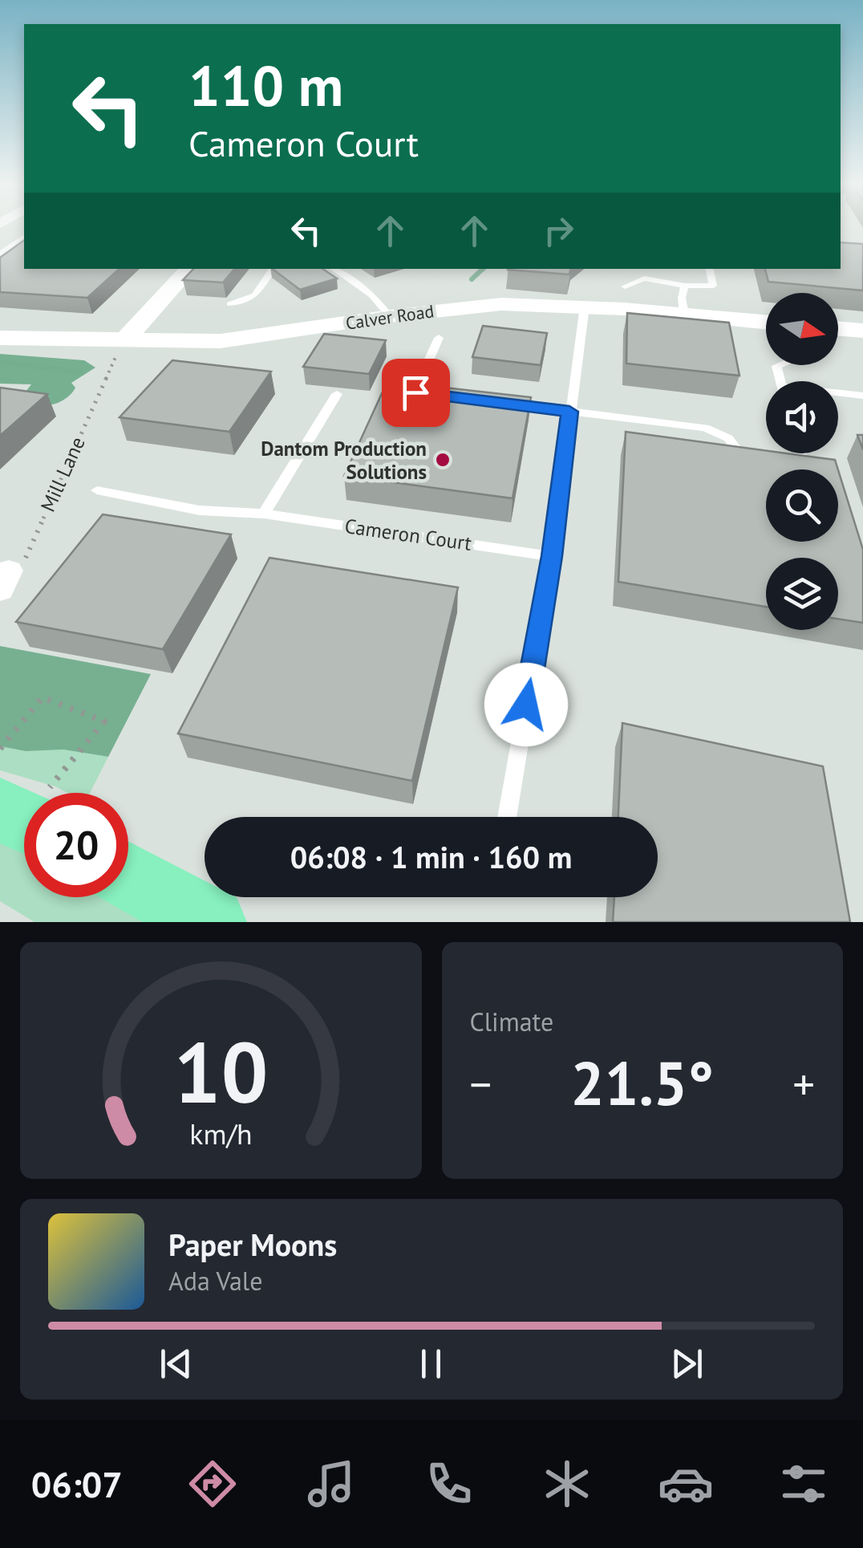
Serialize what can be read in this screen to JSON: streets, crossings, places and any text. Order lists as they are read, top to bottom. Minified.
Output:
{"streets":{"street":["Calver Road"],"lane":["Cameron Court"],"path":["Mill Lane"]},"crossings":[["Calver Road","Mill Lane"]],"places":["Dantom Production Solutions"],"north":"right","page":{"turn":["110 m","Cameron Court"],"limit":"20","trip":"06:08 · 1 min · 160 m","tile":"Climate","heat":["−","21.5°","+"],"song":["Paper Moons","Ada Vale"],"tabs":"06:07","gauge":["10","km/h"]}}
